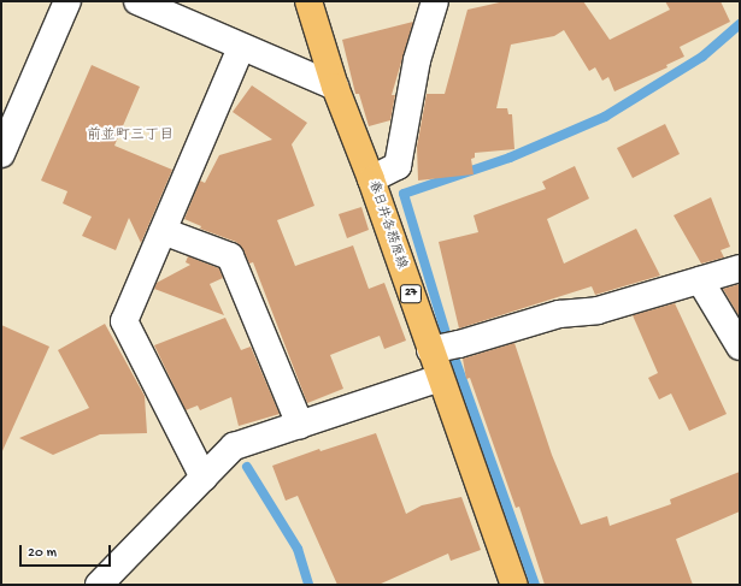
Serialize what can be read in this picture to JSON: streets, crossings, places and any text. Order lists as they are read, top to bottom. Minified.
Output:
{"streets":{"main road":["春日井各務原線","27"]},"districts":["前並町三丁目"],"scale_bar":"20 m"}
